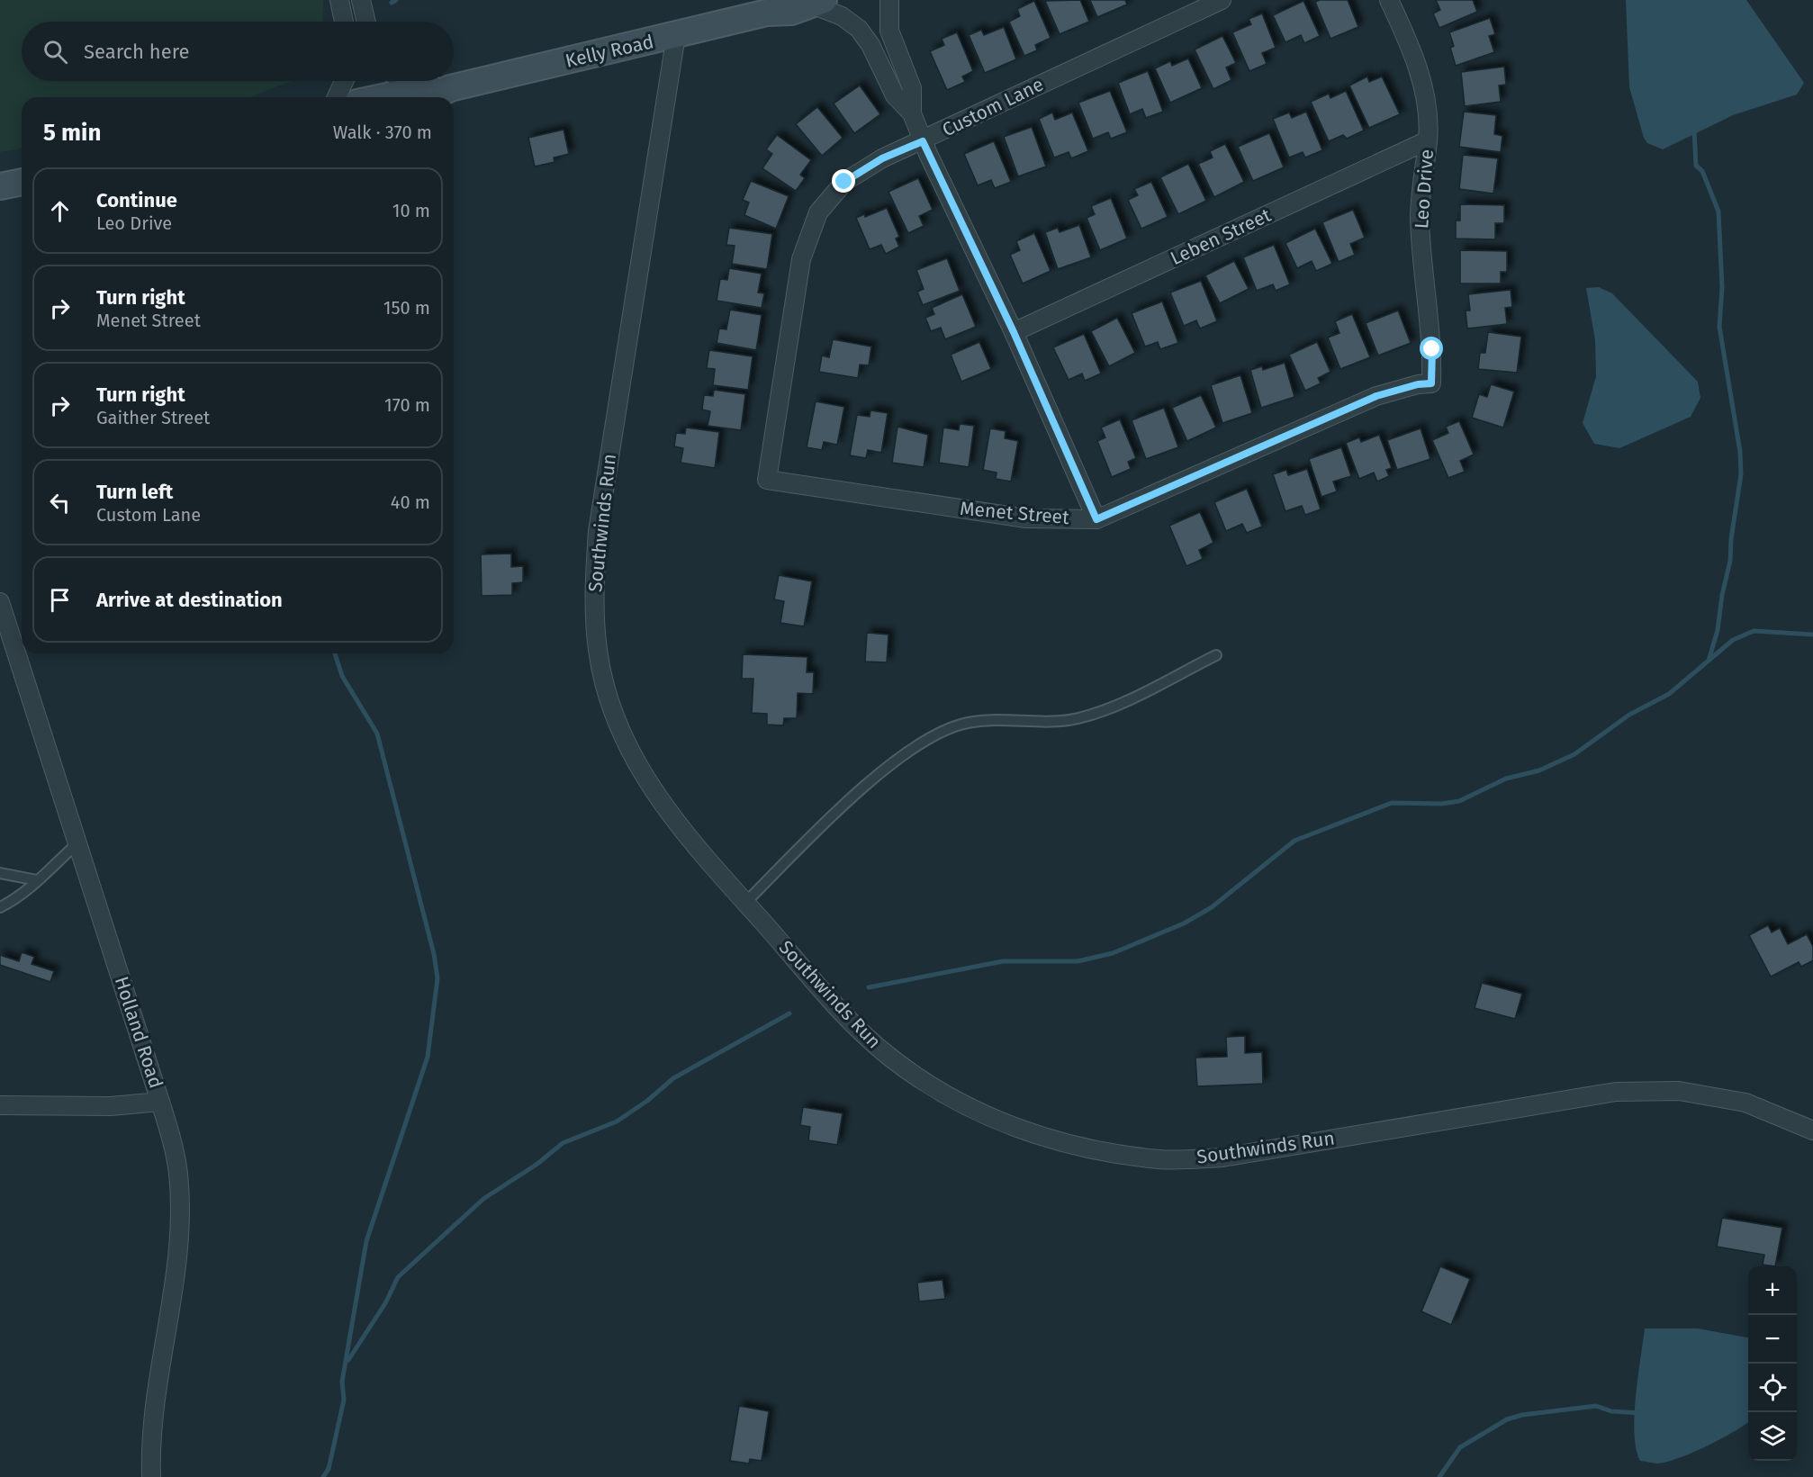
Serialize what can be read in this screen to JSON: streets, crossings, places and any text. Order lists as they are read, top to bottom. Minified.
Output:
{"streets":{"street":["Kelly Road","Custom Lane","Leo Drive","Leben Street","Menet Street","Southwinds Run","Holland Road"]},"crossings":[["Kelly Road","Southwinds Run"],["Custom Lane","Menet Street"],["Leo Drive","Leben Street"],["Leo Drive","Menet Street"]],"page":{"search":"Search here","heading":["5 min","Walk · 370 m"],"list":[["Continue","Leo Drive","10 m"],["Turn right","Menet Street","150 m"],["Turn right","Gaither Street","170 m"],["Turn left","Custom Lane","40 m"],"Arrive at destination"],"map_buttons":["+","−"]}}
